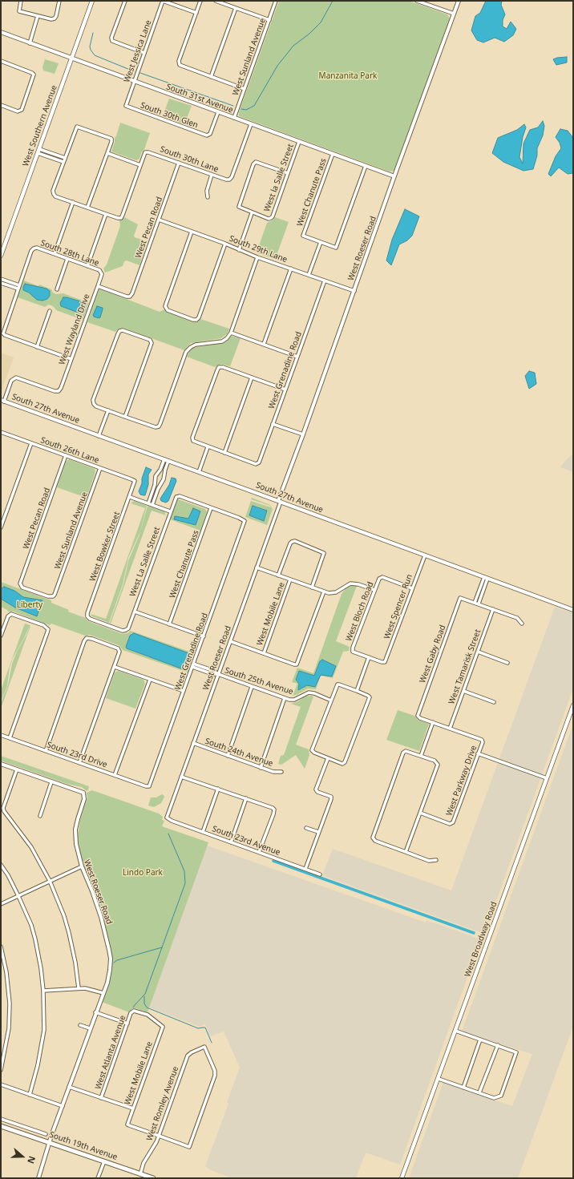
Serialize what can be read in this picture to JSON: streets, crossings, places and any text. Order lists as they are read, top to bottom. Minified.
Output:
{"streets":{"main road":["West Southern Avenue","South 27th Avenue","West Broadway Road","South 19th Avenue"],"street":["West Jessica Lane","West Sunland Avenue","South 31st Avenue","South 30th Glen","South 30th Lane","West la Salle Street","West Chanute Pass","West Pecan Road","West Roeser Road","South 29th Lane","South 28th Lane","West Wayland Drive","West Grenadine Road","South 26th Lane","West Bowker Street","West La Salle Street","West Spencer Run","West Bloch Road","West Mobile Lane","West Gaby Road","West Tamarisk Street","South 25th Avenue","South 24th Avenue","South 23rd Drive","West Parkway Drive","South 23rd Avenue","West Atlanta Avenue","West Romley Avenue"]},"crossings":[["West Jessica Lane","South 31st Avenue"],["West Jessica Lane","South 30th Glen"],["West Sunland Avenue","South 31st Avenue"],["West Sunland Avenue","West Pecan Road"],["West Sunland Avenue","South 26th Lane"],["South 31st Avenue","South 30th Glen"],["South 31st Avenue","West Southern Avenue"],["South 31st Avenue","South 30th Lane"],["South 31st Avenue","West la Salle Street"],["South 31st Avenue","West Chanute Pass"],["South 31st Avenue","West Roeser Road"],["South 30th Lane","West Pecan Road"],["West la Salle Street","South 29th Lane"],["West Chanute Pass","West Grenadine Road"],["West Chanute Pass","West La Salle Street"],["West Pecan Road","South 29th Lane"],["West Pecan Road","West Wayland Drive"],["West Pecan Road","South 26th Lane"],["West Roeser Road","South 29th Lane"],["West Roeser Road","South 27th Avenue"],["West Roeser Road","South 25th Avenue"],["West Roeser Road","South 24th Avenue"],["West Roeser Road","South 23rd Avenue"],["West Roeser Road","South 19th Avenue"],["South 29th Lane","West Grenadine Road"],["South 28th Lane","West Wayland Drive"],["West Wayland Drive","South 27th Avenue"],["West Grenadine Road","West La Salle Street"],["West Grenadine Road","South 25th Avenue"],["West Grenadine Road","South 23rd Drive"],["South 27th Avenue","West Spencer Run"],["South 26th Lane","West Bowker Street"],["West Bowker Street","West La Salle Street"],["West Spencer Run","West Bloch Road"],["West Mobile Lane","West Atlanta Avenue"],["West Mobile Lane","West Romley Avenue"],["West Tamarisk Street","West Parkway Drive"],["West Romley Avenue","South 19th Avenue"]],"parks":["Manzanita Park","Liberty","Lindo Park"],"north":"right"}
